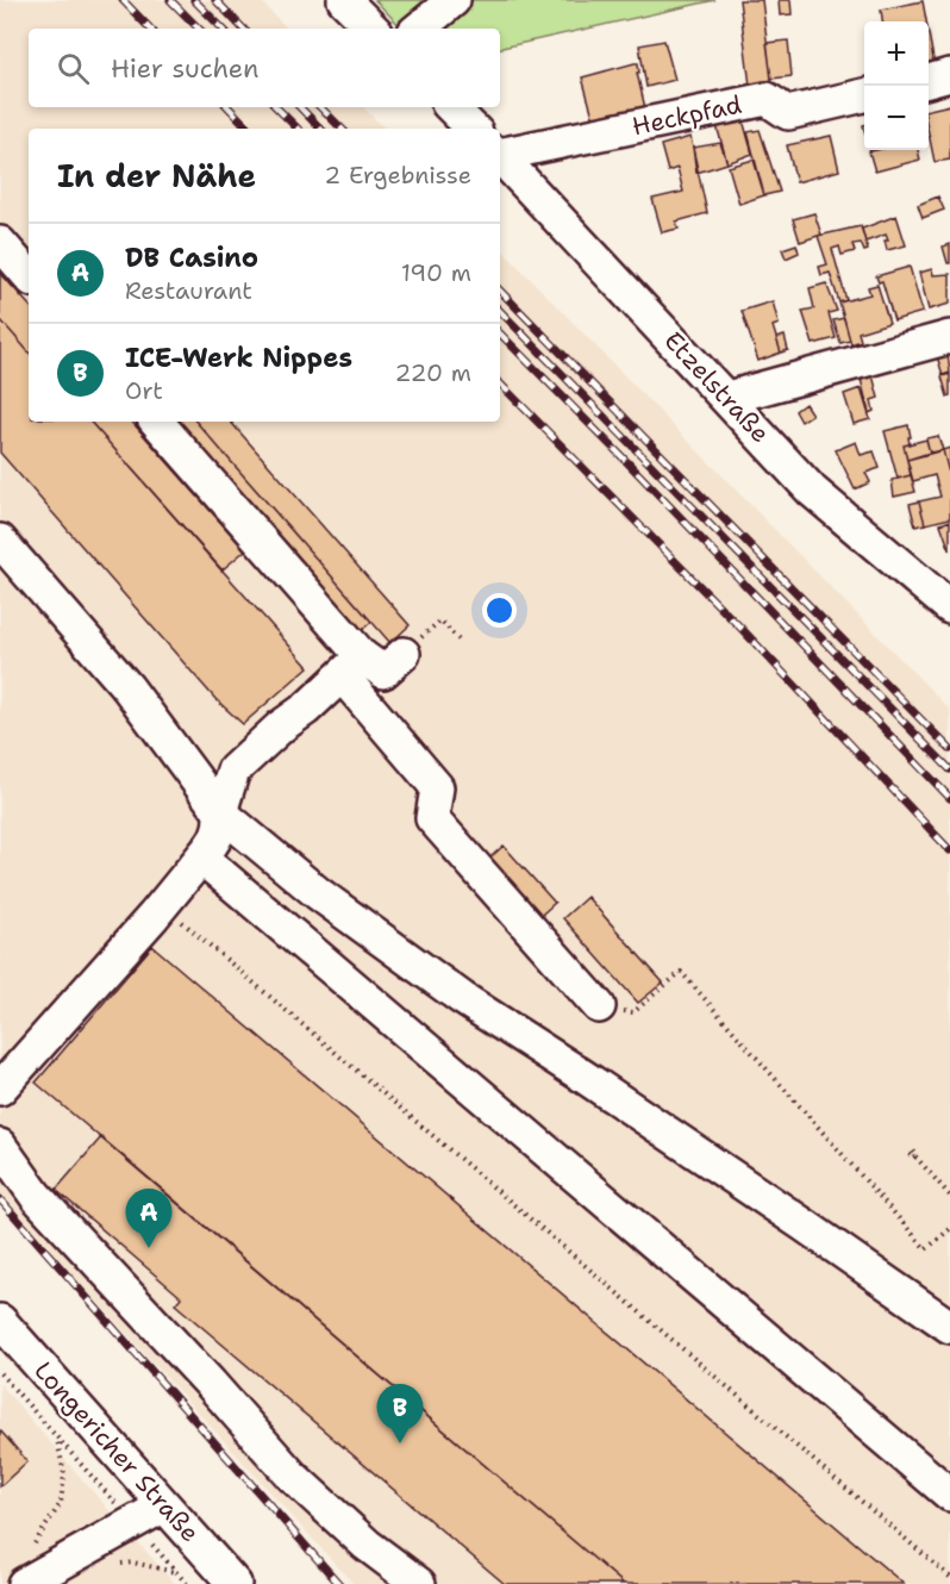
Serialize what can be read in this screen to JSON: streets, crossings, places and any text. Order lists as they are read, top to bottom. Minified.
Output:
{"streets":{"street":["Heckpfad","Etzelstraße","Longericher Straße"]},"page":{"map_buttons":["+","−"],"search":"Hier suchen","heading":["In der Nähe","2 Ergebnisse"],"list":[{"mark":"A","name":"DB Casino","note":"Restaurant","value":"190 m"},{"mark":"B","name":"ICE-Werk Nippes","note":"Ort","value":"220 m"}],"pins":["A","B"]}}
